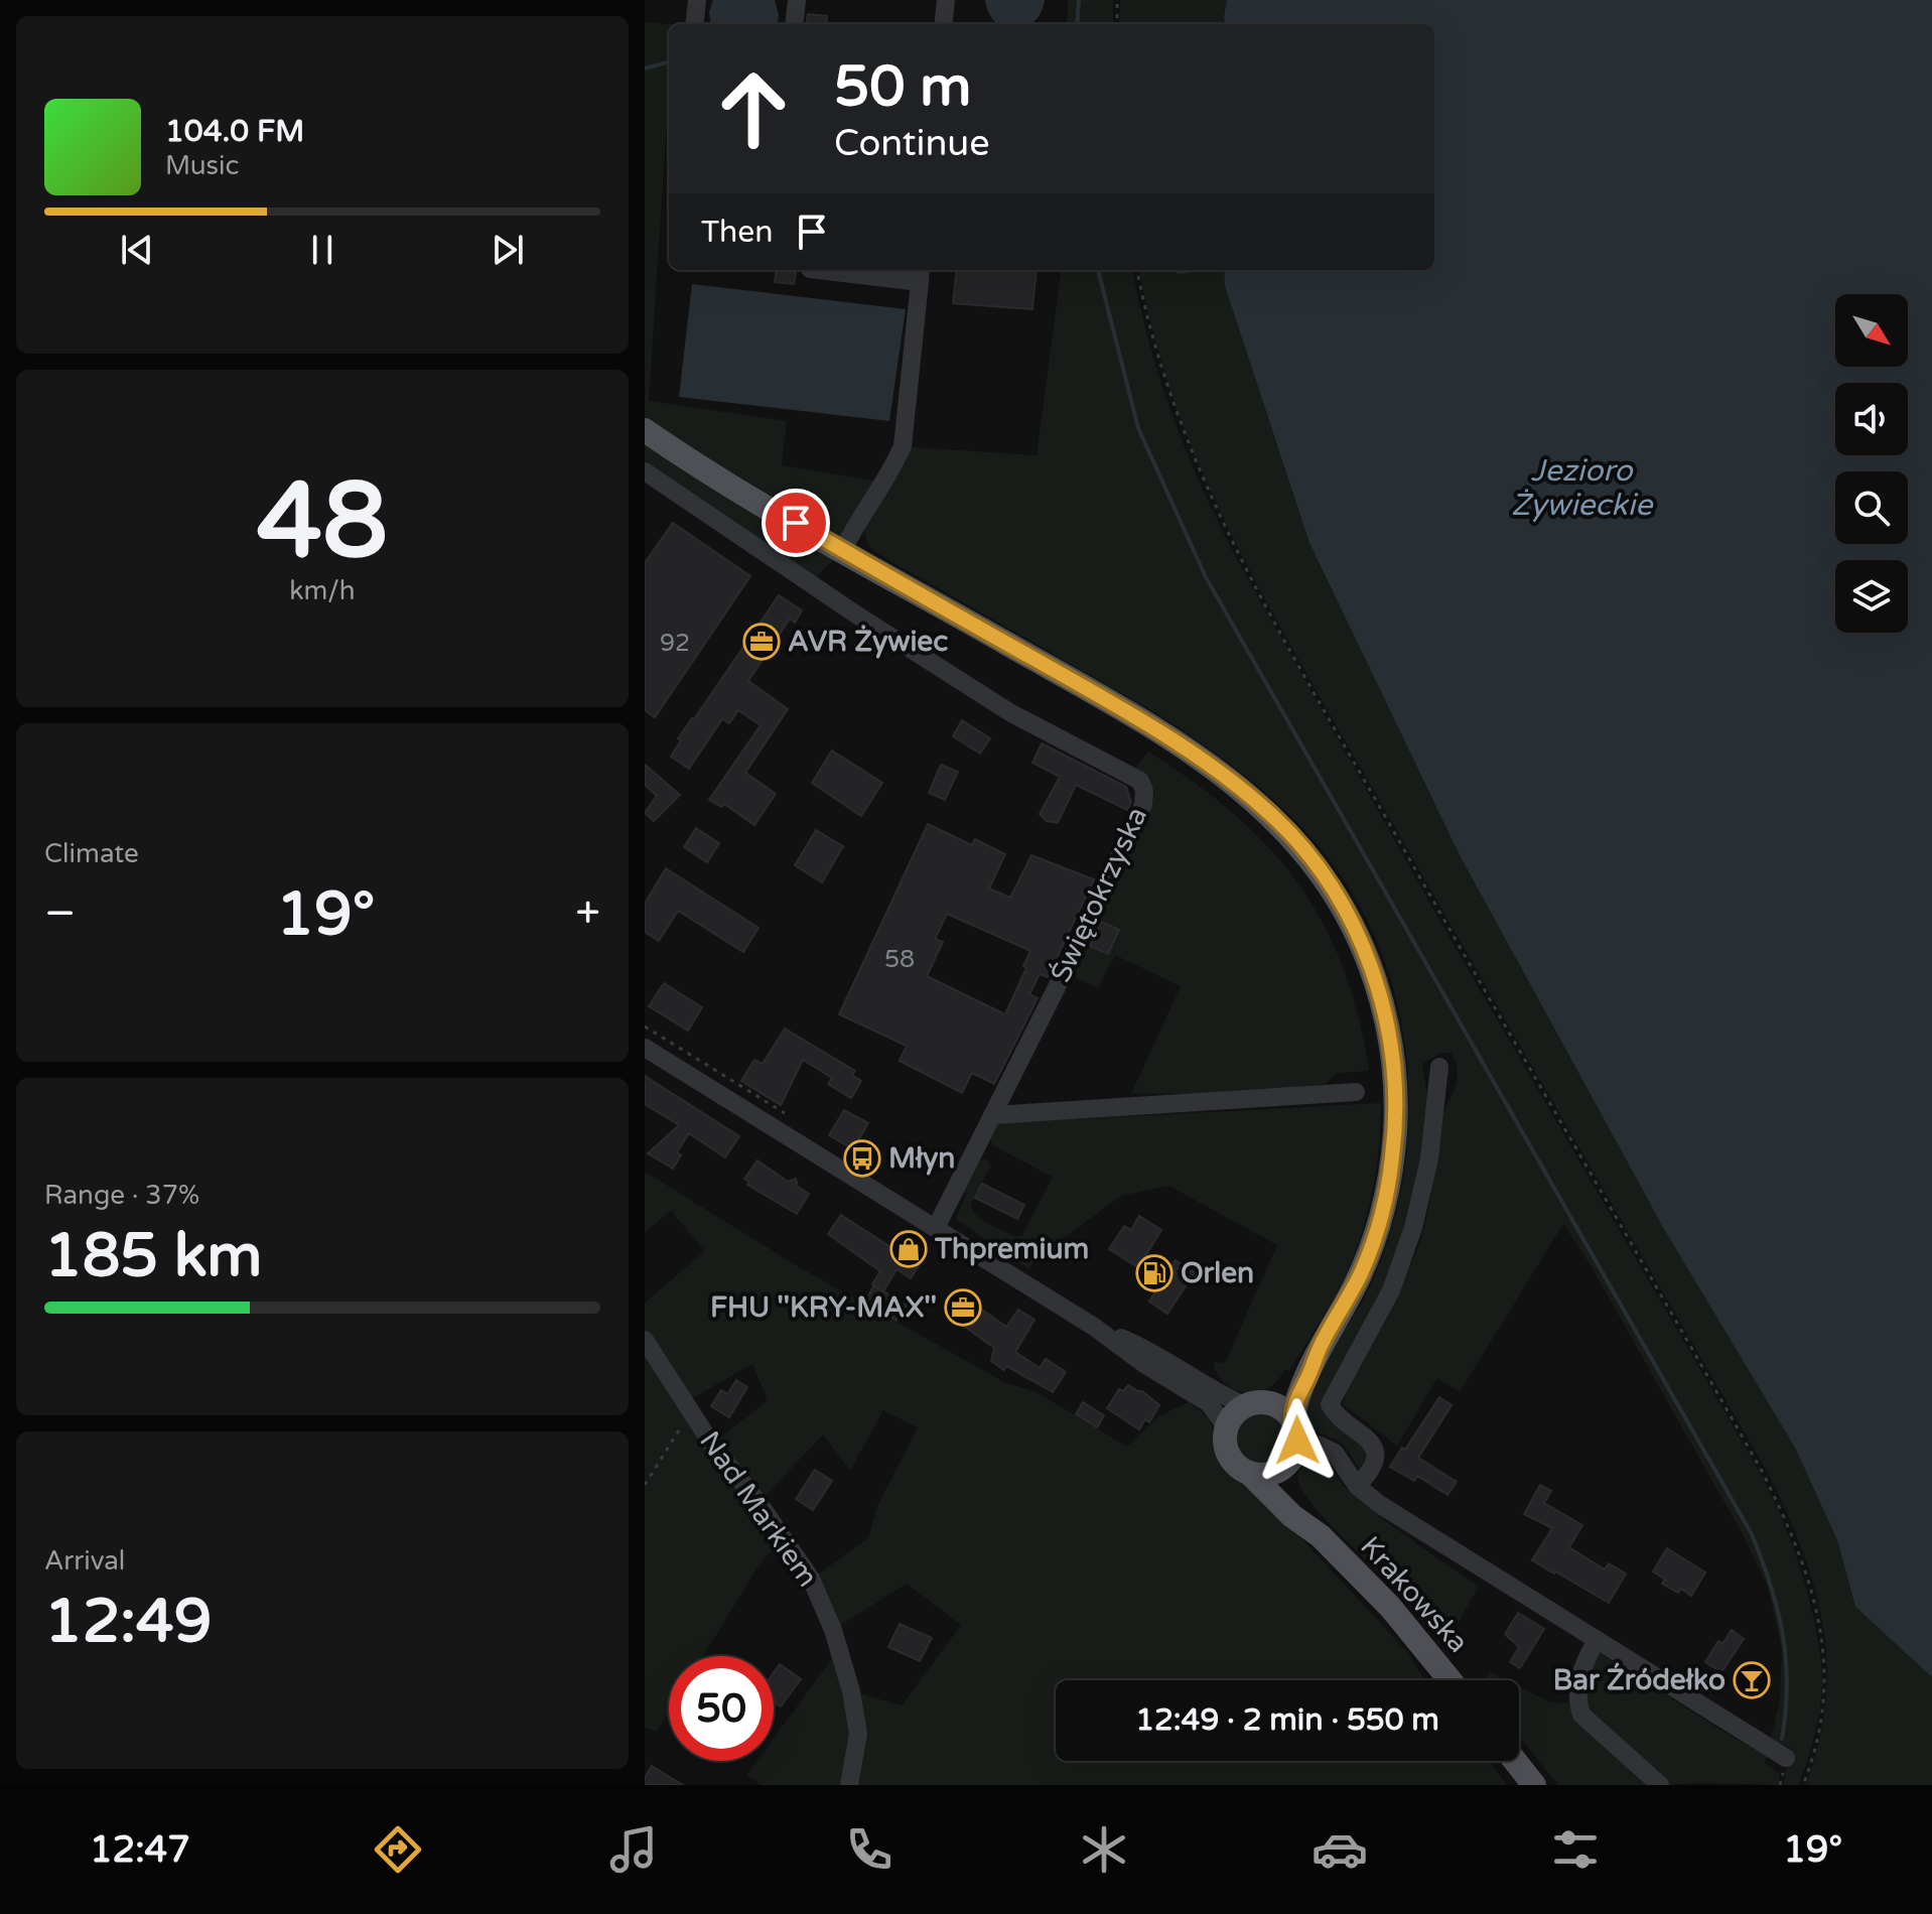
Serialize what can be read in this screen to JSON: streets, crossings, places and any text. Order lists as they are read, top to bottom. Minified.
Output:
{"streets":{"main road":["Krakowska"],"street":["Świętokrzyska","Nad Markiem"]},"water":["Jezioro Żywieckie"],"places":{"office":["AVR Żywiec","FHU ''KRY-MAX''"],"bus stop":["Młyn"],"shop":["Thpremium"],"fuel station":["Orlen"],"bar":["Bar Źródełko"]},"house_numbers":["92","58"],"north":"bottom right","page":{"turn":["50 m","Continue"],"song":["104.0 FM","Music"],"then":"Then","tile":[["48","km/h"],"Climate",["Range · 37%","185 km"],["Arrival","12:49"]],"heat":["−","19°","+"],"limit":"50","trip":"12:49 · 2 min · 550 m","tabs":["12:47","19°"]}}
